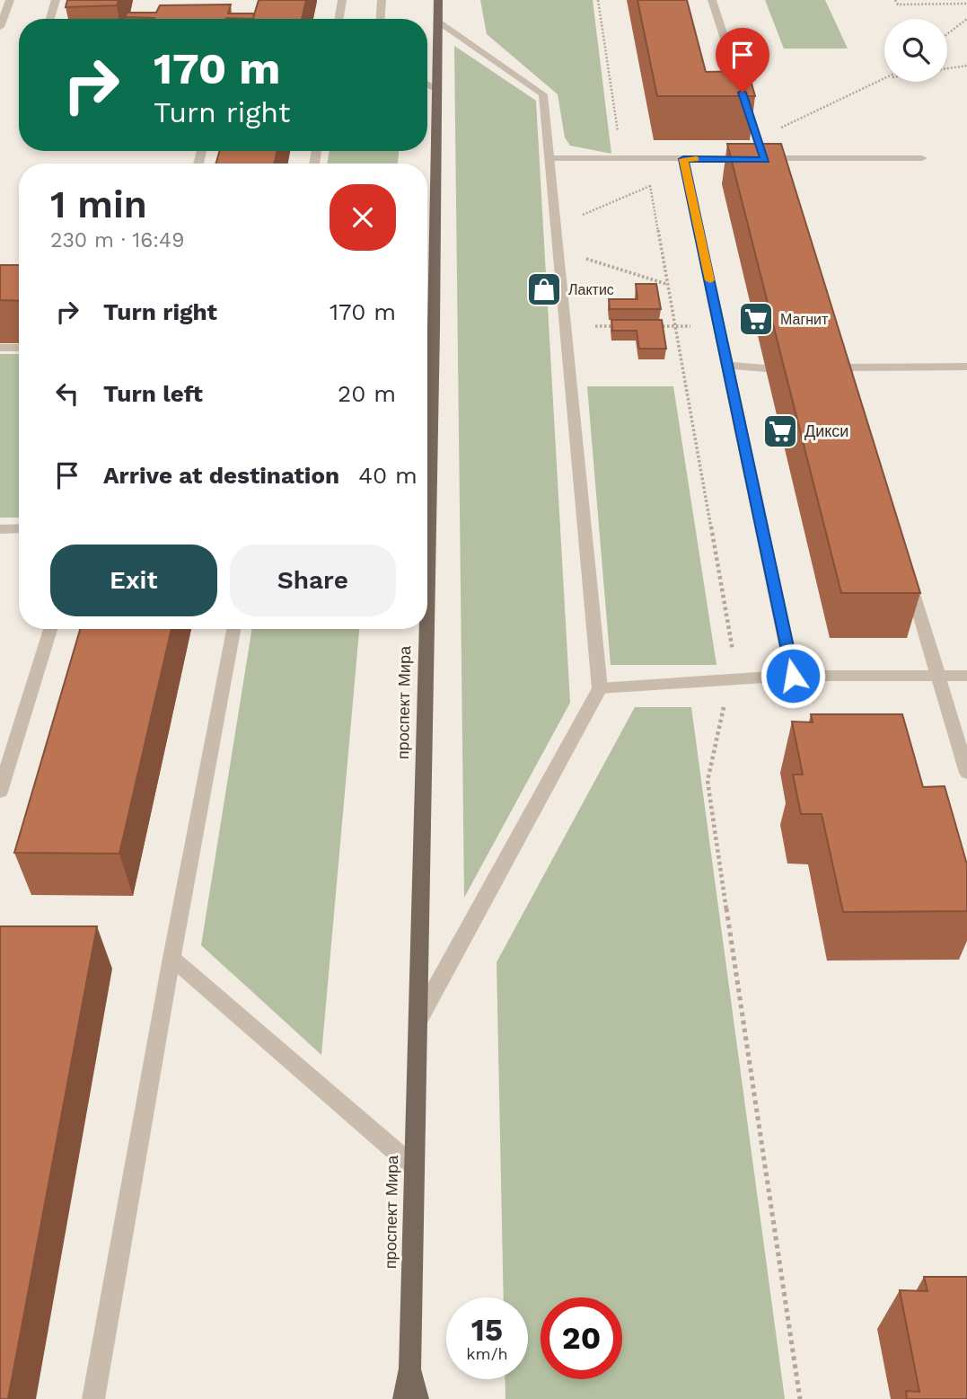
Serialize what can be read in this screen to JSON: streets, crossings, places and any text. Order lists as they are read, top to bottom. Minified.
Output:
{"streets":{"main road":["проспект Мира"]},"places":{"shop":["Лактис"],"supermarket":["Магнит","Дикси"]},"page":{"turn":["170 m","Turn right"],"heading":["1 min","230 m · 16:49"],"list":[{"name":"Turn right","value":"170 m"},{"name":"Turn left","value":"20 m"},{"name":"Arrive at destination","value":"40 m"}],"buttons":["Exit","Share"],"speed":"15 km/h","limit":"20"}}
